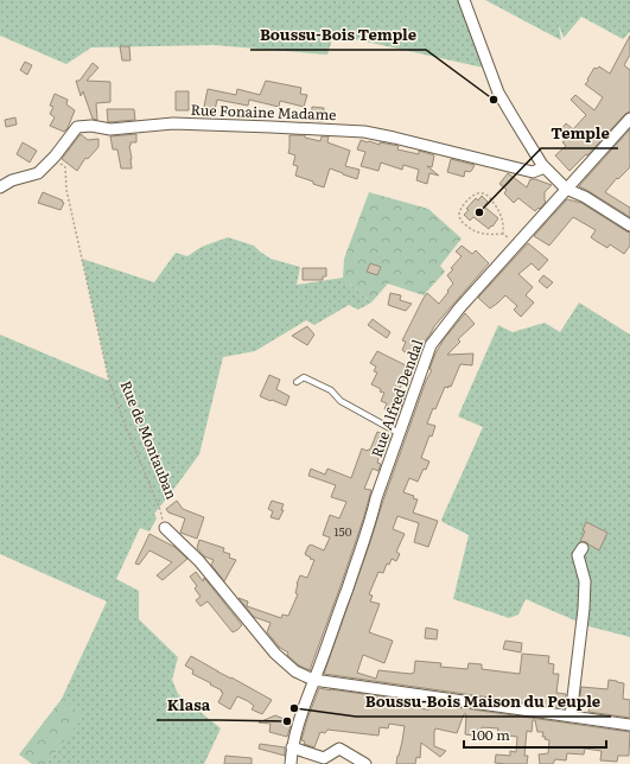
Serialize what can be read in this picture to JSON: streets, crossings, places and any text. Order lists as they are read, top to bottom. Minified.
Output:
{"streets":{"street":["Rue Fonaine Madame","Rue Alfred Dendal"],"path":["Rue de Montauban"]},"crossings":[["Rue Fonaine Madame","Rue de Montauban"]],"places":["Boussu-Bois Temple","Temple","Boussu-Bois Maison du Peuple","Klasa"],"house_numbers":["150"],"scale_bar":"100 m"}
